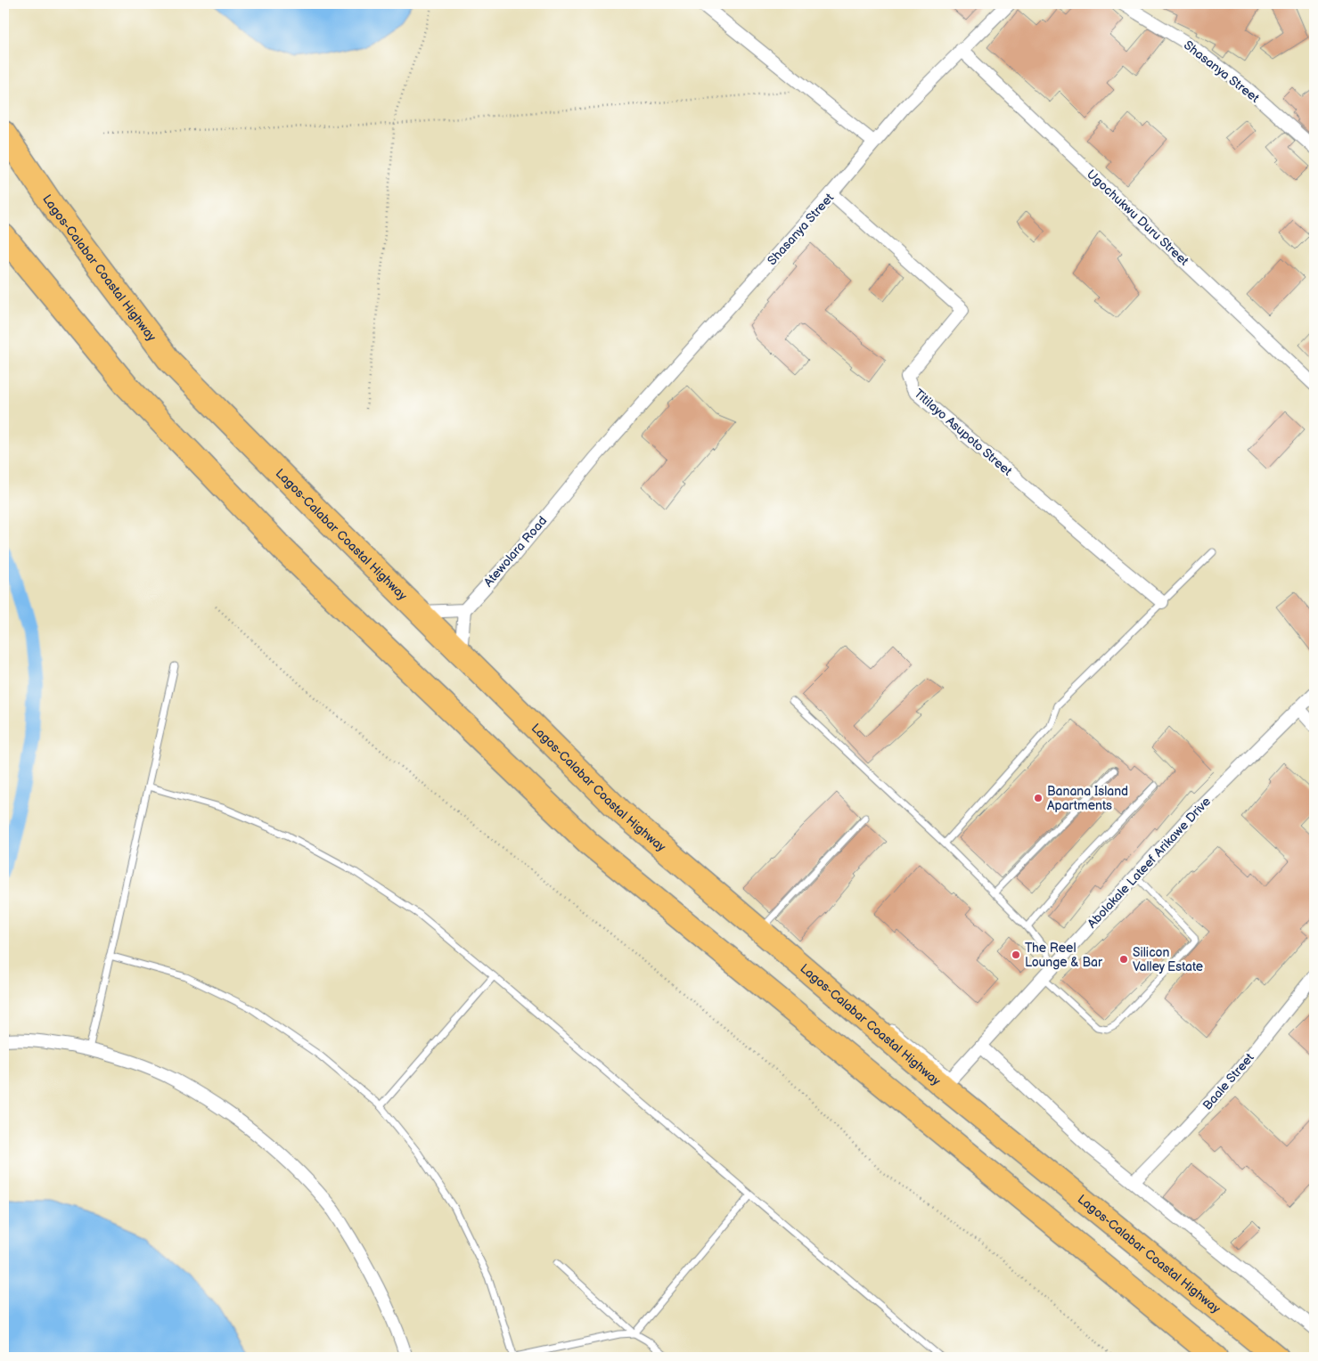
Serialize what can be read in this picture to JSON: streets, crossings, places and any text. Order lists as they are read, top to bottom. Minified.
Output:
{"streets":{"highway":["Lagos-Calabar Coastal Highway"],"street":["Shasanya Street","Ugochukwu Duru Street","Titilayo Asupoto Street","Atewolara Road","Abolakale Lateef Arikawe Drive","Baale Street"]},"crossings":[["Shasanya Street","Ugochukwu Duru Street"],["Shasanya Street","Titilayo Asupoto Street"],["Shasanya Street","Atewolara Road"]],"places":["Banana Island Apartments","The Reel Lounge & Bar","Silicon Valley Estate"]}
